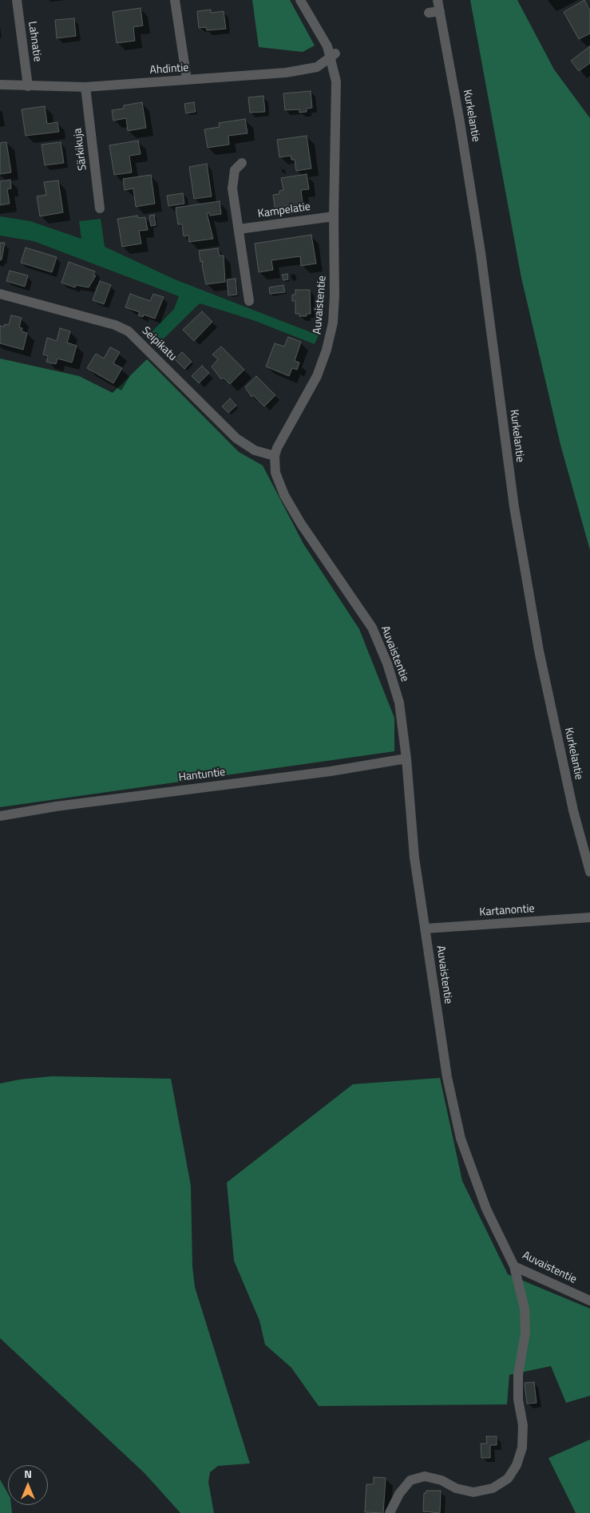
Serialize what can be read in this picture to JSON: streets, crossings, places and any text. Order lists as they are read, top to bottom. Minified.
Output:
{"streets":{"street":["Lahnatie","Ahdintie","Kurkelantie","Särkikuja","Kampelatie","Auvaistentie","Seipikatu","Hantuntie","Kartanontie"]},"crossings":[["Lahnatie","Ahdintie"],["Ahdintie","Särkikuja"],["Ahdintie","Auvaistentie"],["Kampelatie","Auvaistentie"],["Auvaistentie","Seipikatu"],["Auvaistentie","Hantuntie"],["Auvaistentie","Kartanontie"]],"north":"top"}
